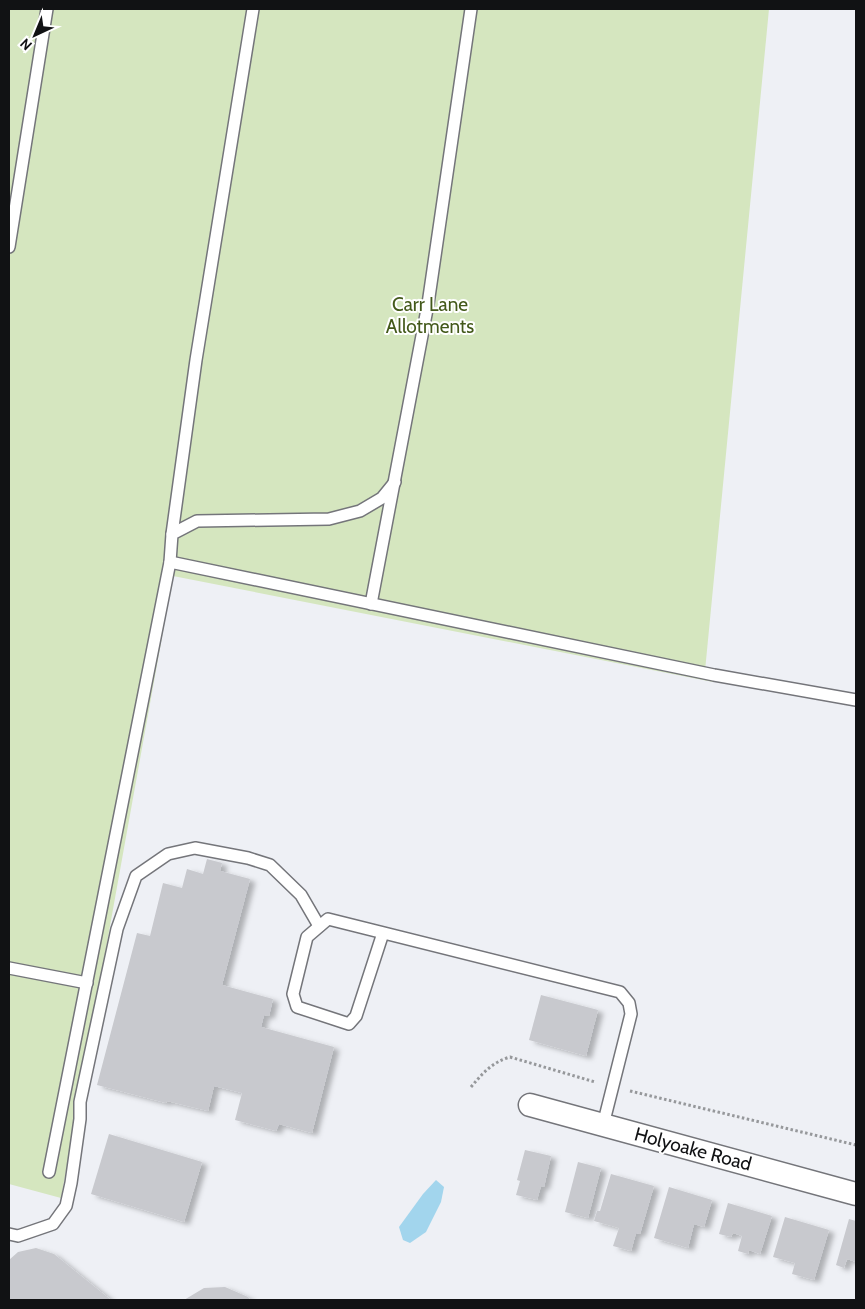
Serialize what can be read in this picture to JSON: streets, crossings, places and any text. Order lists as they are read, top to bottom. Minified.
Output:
{"streets":{"street":["Holyoake Road"]},"parks":["Carr Lane Allotments"],"north":"bottom left"}
